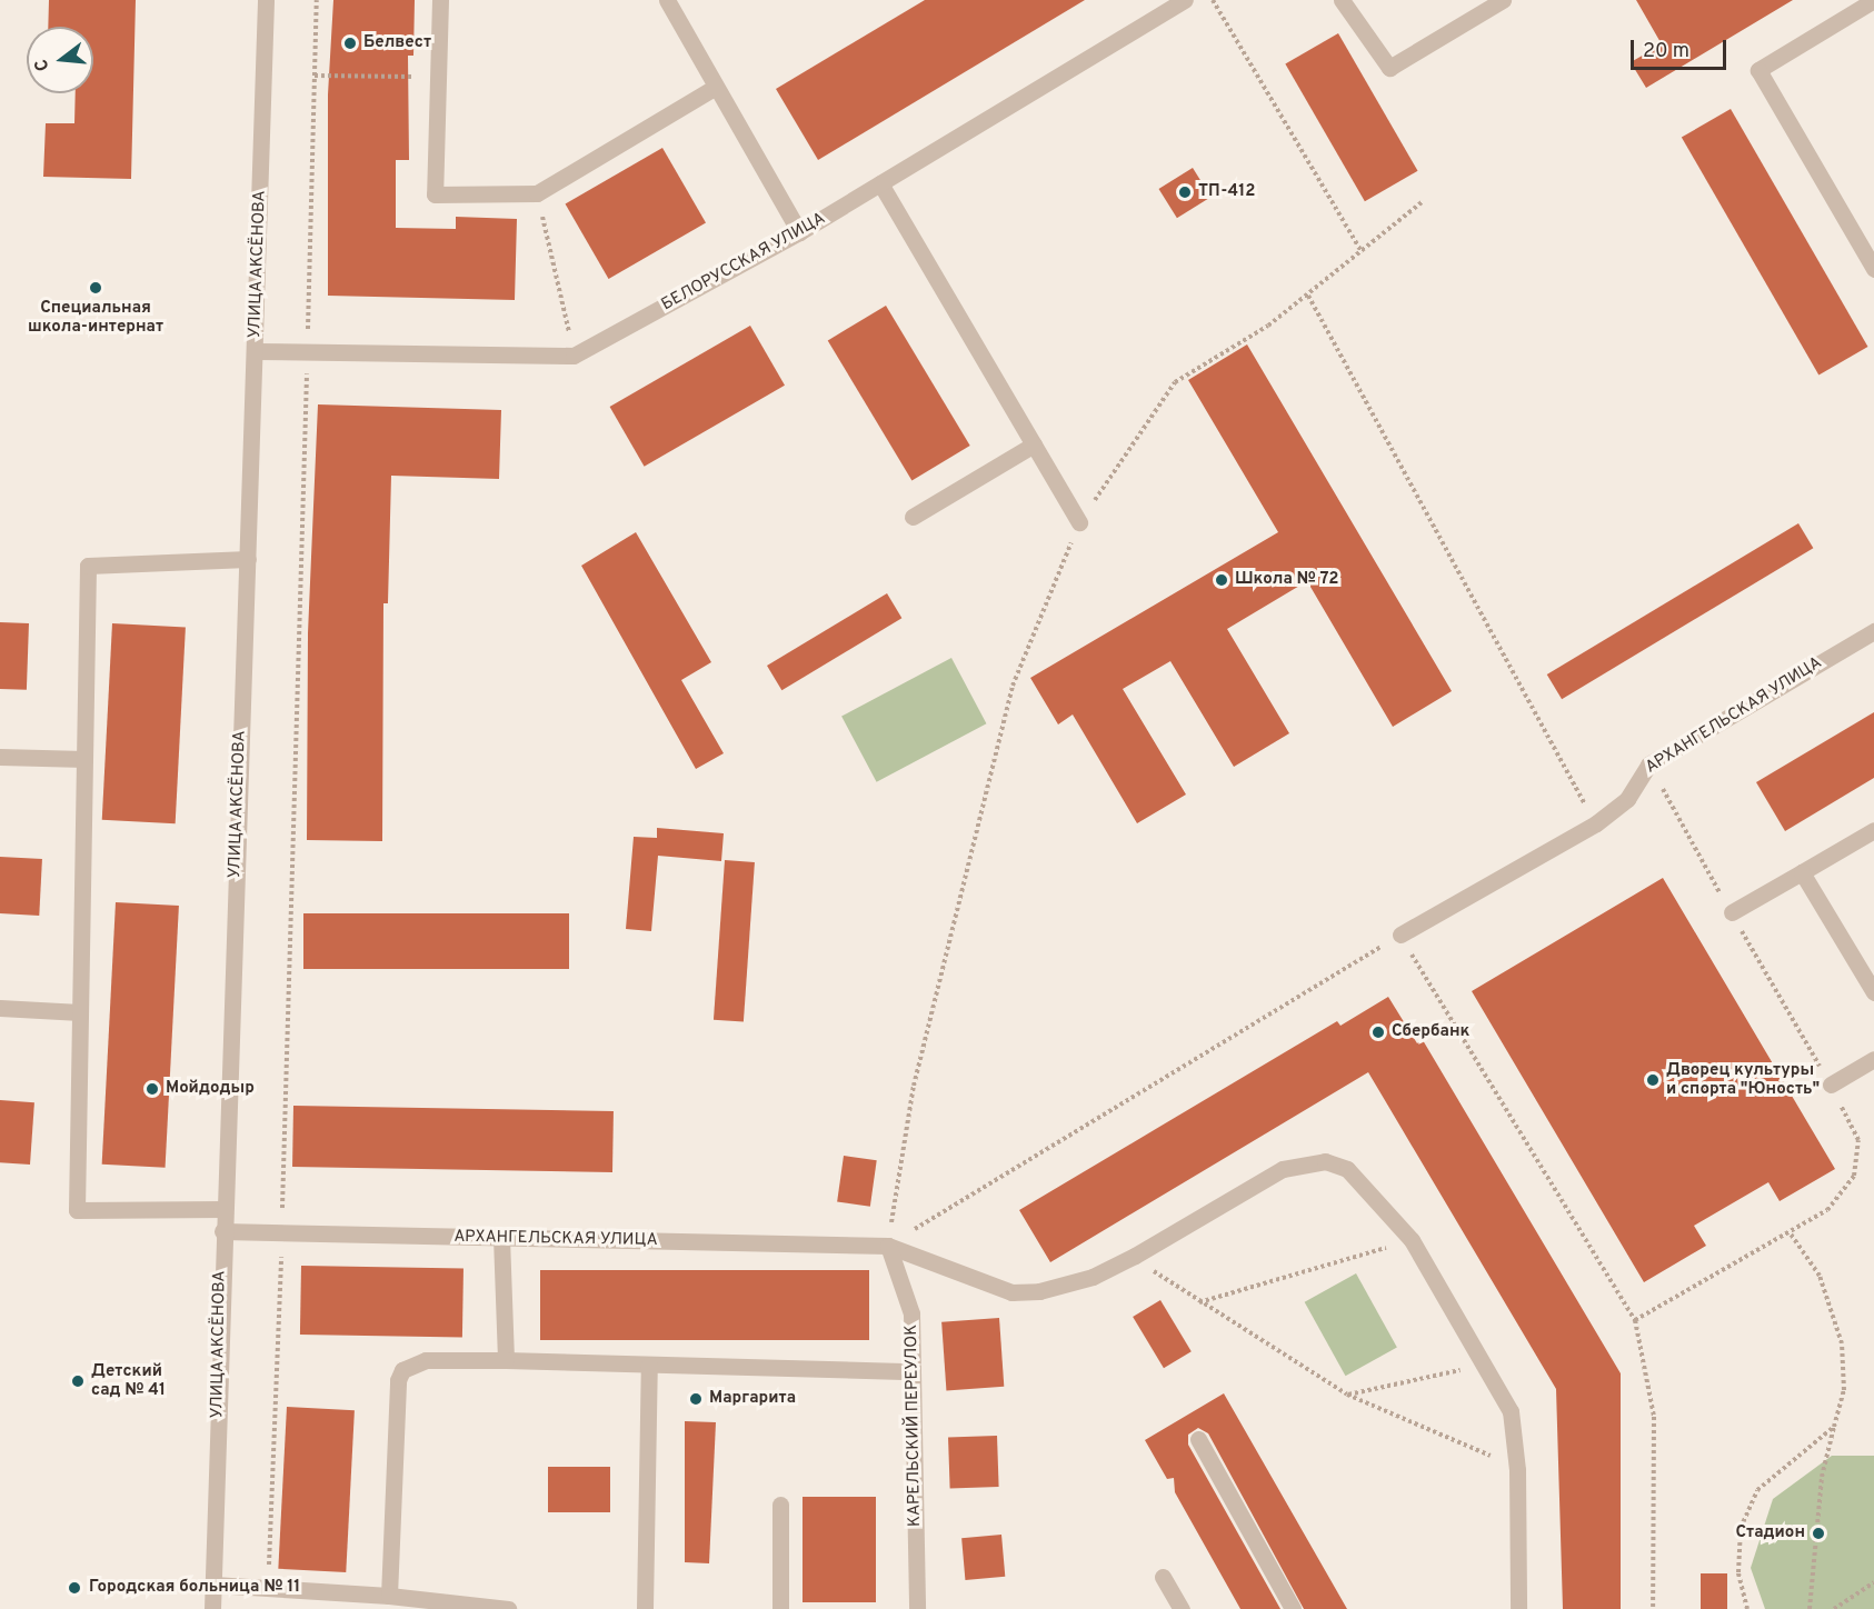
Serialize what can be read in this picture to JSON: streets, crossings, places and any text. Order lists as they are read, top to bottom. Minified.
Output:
{"streets":{"street":["БЕЛОРУССКАЯ УЛИЦА","УЛИЦА АКСЁНОВА","АРХАНГЕЛЬСКАЯ УЛИЦА","КАРЕЛЬСКИЙ ПЕРЕУЛОК"]},"crossings":[["БЕЛОРУССКАЯ УЛИЦА","УЛИЦА АКСЁНОВА"],["УЛИЦА АКСЁНОВА","АРХАНГЕЛЬСКАЯ УЛИЦА"],["АРХАНГЕЛЬСКАЯ УЛИЦА","КАРЕЛЬСКИЙ ПЕРЕУЛОК"]],"places":["Белвест","ТП-412","Специальная школа-интернат","Школа № 72","Сбербанк","Дворец культуры и спорта \"Юность\"","Мойдодыр","Детский сад № 41","Маргарита","Стадион","Городская больница № 11"],"scale_bar":"20 m","north":"left"}
